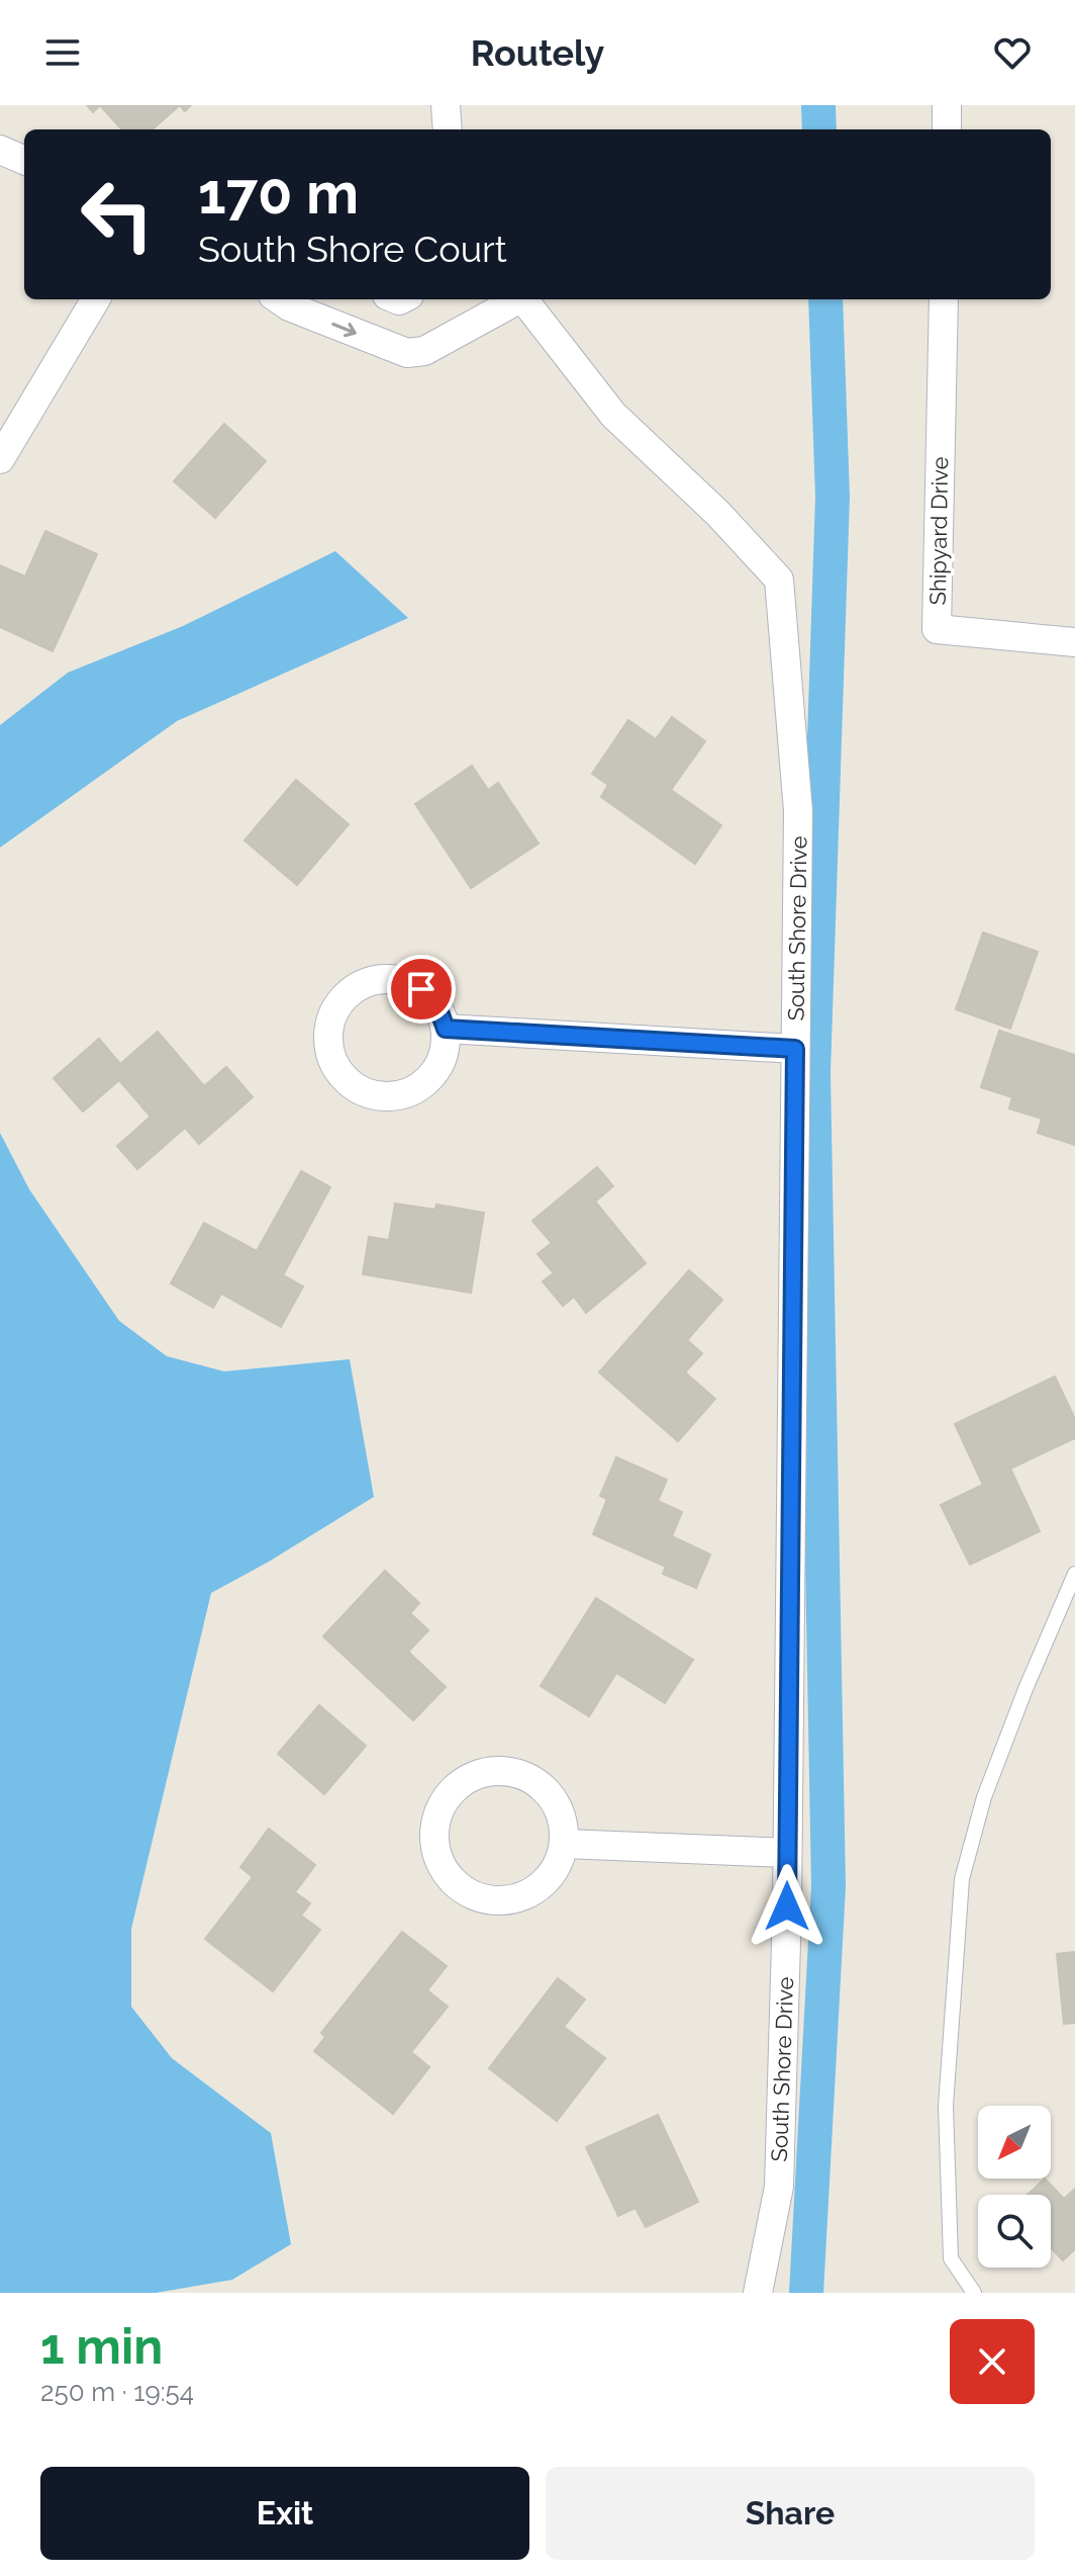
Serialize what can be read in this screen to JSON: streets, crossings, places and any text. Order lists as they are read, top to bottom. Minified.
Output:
{"streets":{"street":["Shipyard Drive","South Shore Drive"]},"north":"bottom left","page":{"header":"Routely","turn":["170 m","South Shore Court"],"heading":["1 min","250 m · 19:54"],"buttons":["Exit","Share"]}}
